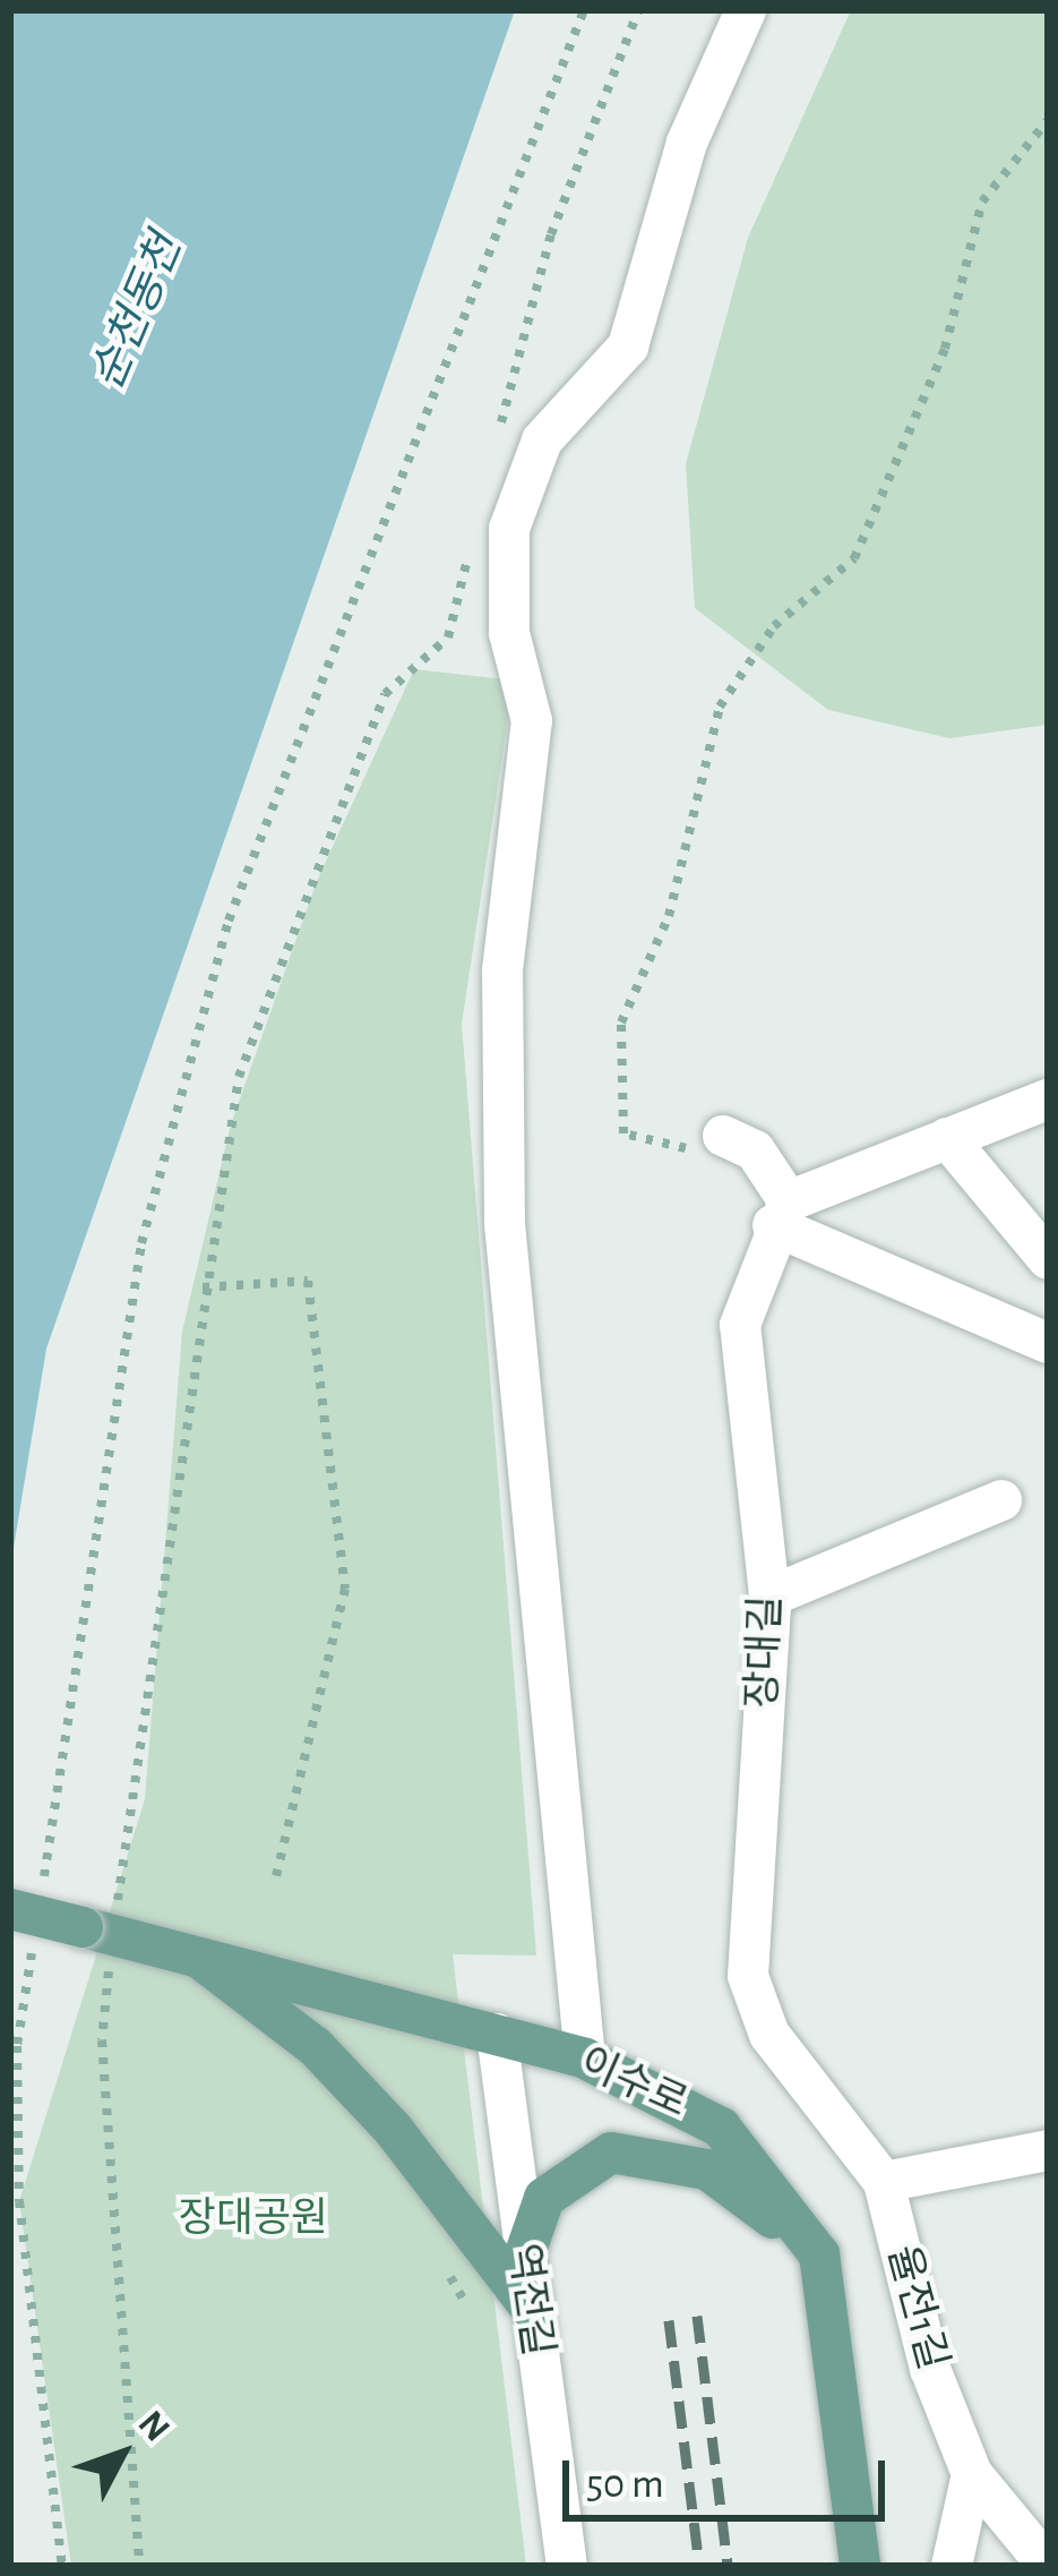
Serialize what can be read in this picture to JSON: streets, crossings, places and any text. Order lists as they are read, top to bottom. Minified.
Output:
{"streets":{"main road":["이수로"],"street":["장대길","역전길","율전1길"]},"crossings":[["장대길","율전1길"],["이수로","역전길"]],"water":["순천동천"],"parks":["장대공원"],"scale_bar":"50 m","north":"top right"}
